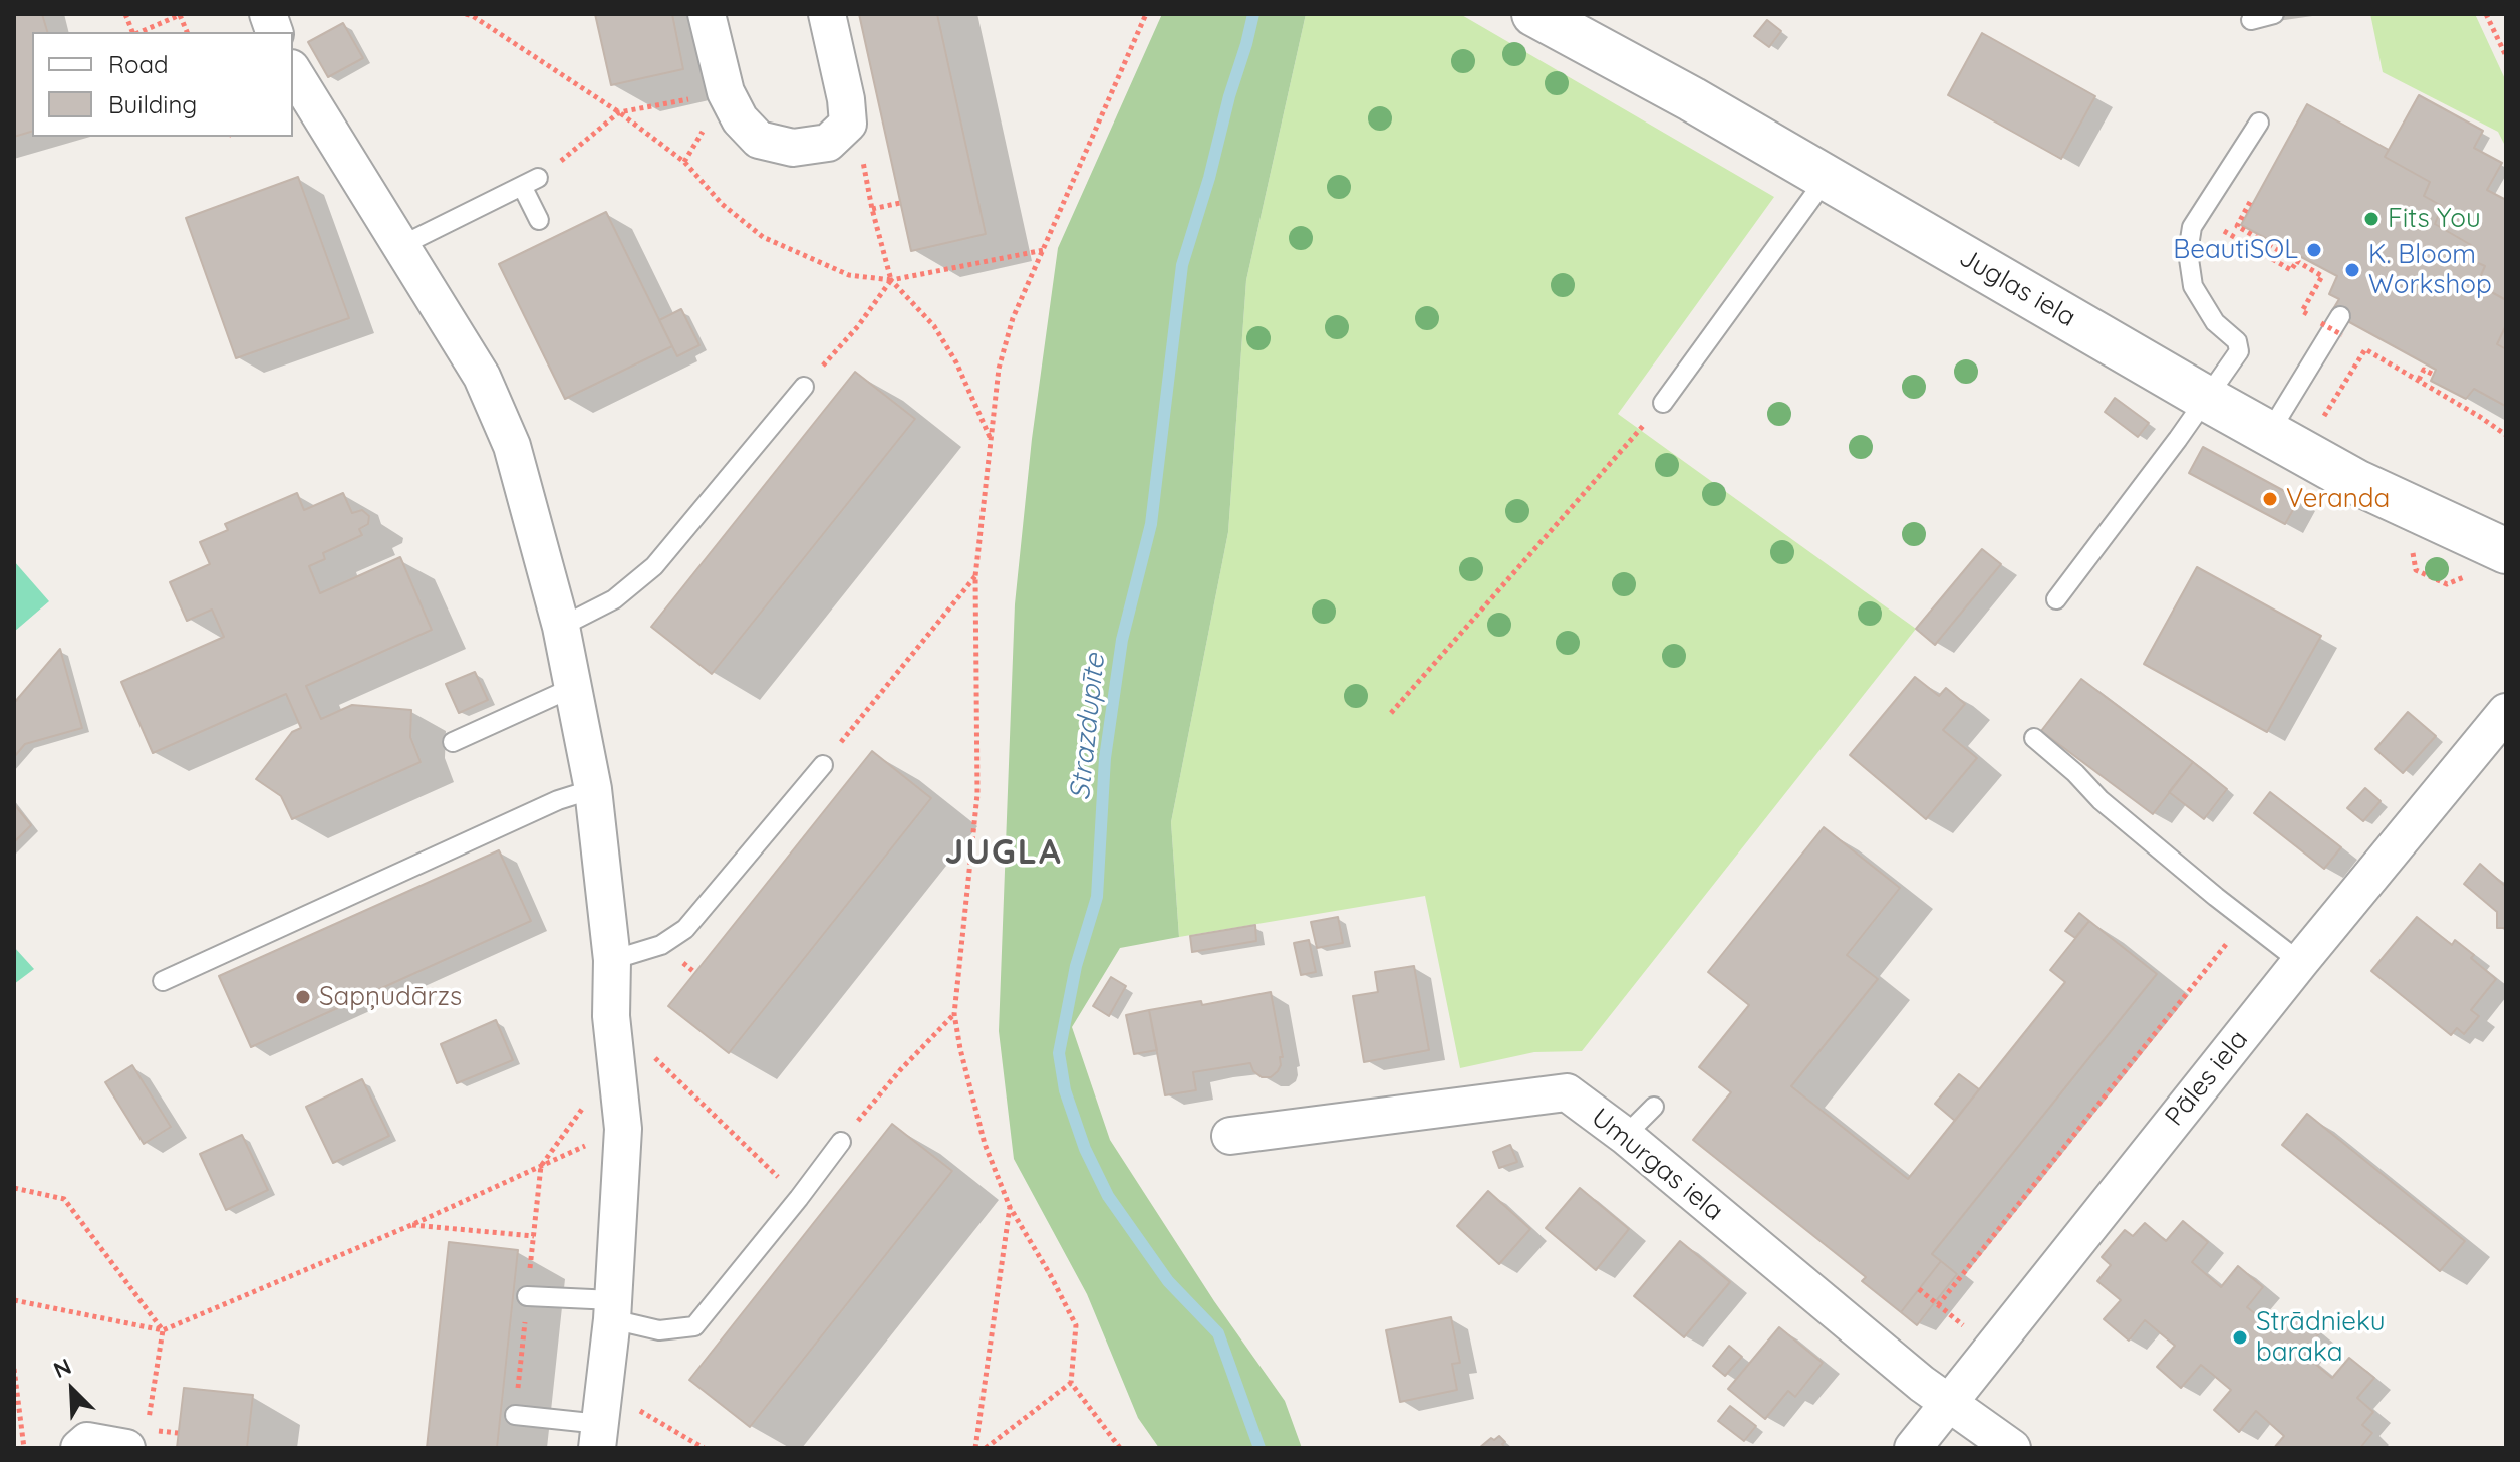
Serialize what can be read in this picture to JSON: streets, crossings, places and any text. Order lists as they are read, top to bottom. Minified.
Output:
{"streets":{"street":["Juglas iela","Pāles iela","Umurgas iela"]},"crossings":[["Pāles iela","Umurgas iela"]],"districts":["JUGLA"],"water":["Strazdupīte"],"places":["Fits You","BeautiSOL","K. Bloom Workshop","Veranda","Sapņudārzs","Strādnieku baraka"],"legend":["Road","Building"],"north":"top left"}
